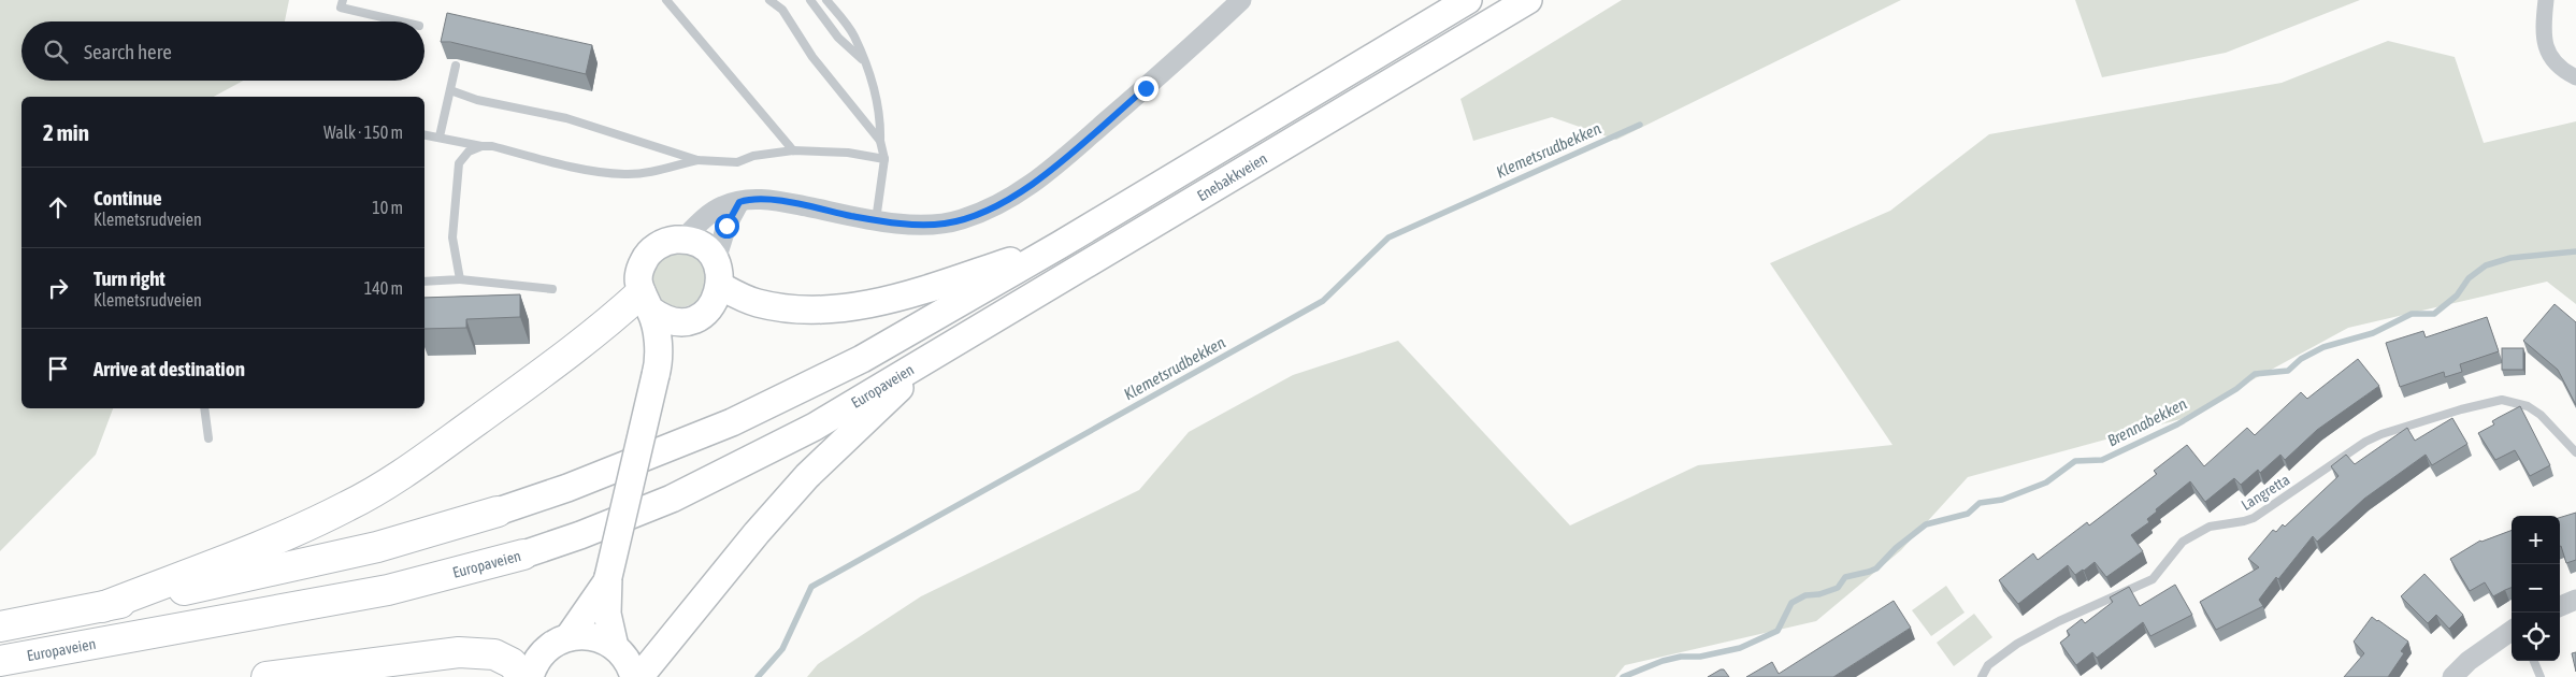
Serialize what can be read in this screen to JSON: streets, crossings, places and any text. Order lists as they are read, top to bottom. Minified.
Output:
{"streets":{"highway":["Enebakkveien","Europaveien"],"lane":["Langretta"]},"crossings":[["Enebakkveien","Europaveien"]],"water":["Klemetsrudbekken","Brennabekken"],"page":{"search":"Search here","heading":["2 min","Walk · 150 m"],"list":[["Continue","Klemetsrudveien","10 m"],["Turn right","Klemetsrudveien","140 m"],"Arrive at destination"],"map_buttons":["+","−"]}}
